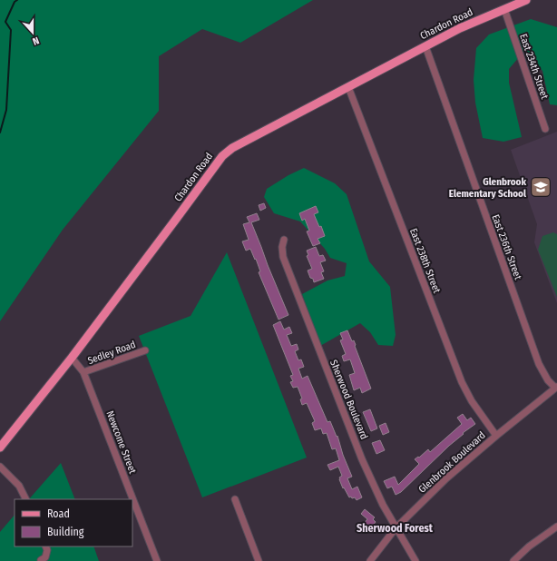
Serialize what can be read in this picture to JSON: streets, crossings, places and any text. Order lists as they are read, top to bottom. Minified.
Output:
{"streets":{"main road":["Chardon Road"],"street":["East 234th Street","East 236th Street","East 238th Street","Sedley Road","Sherwood Boulevard","Newcome Street","Glenbrook Boulevard"]},"crossings":[["Chardon Road","East 234th Street"],["Chardon Road","East 236th Street"],["Chardon Road","East 238th Street"],["Chardon Road","Newcome Street"],["East 236th Street","Glenbrook Boulevard"],["East 238th Street","Glenbrook Boulevard"],["Sedley Road","Newcome Street"],["Sherwood Boulevard","Glenbrook Boulevard"]],"districts":["Sherwood Forest"],"places":{"school or university":["Glenbrook Elementary School"]},"legend":["Road","Building"],"north":"bottom"}
